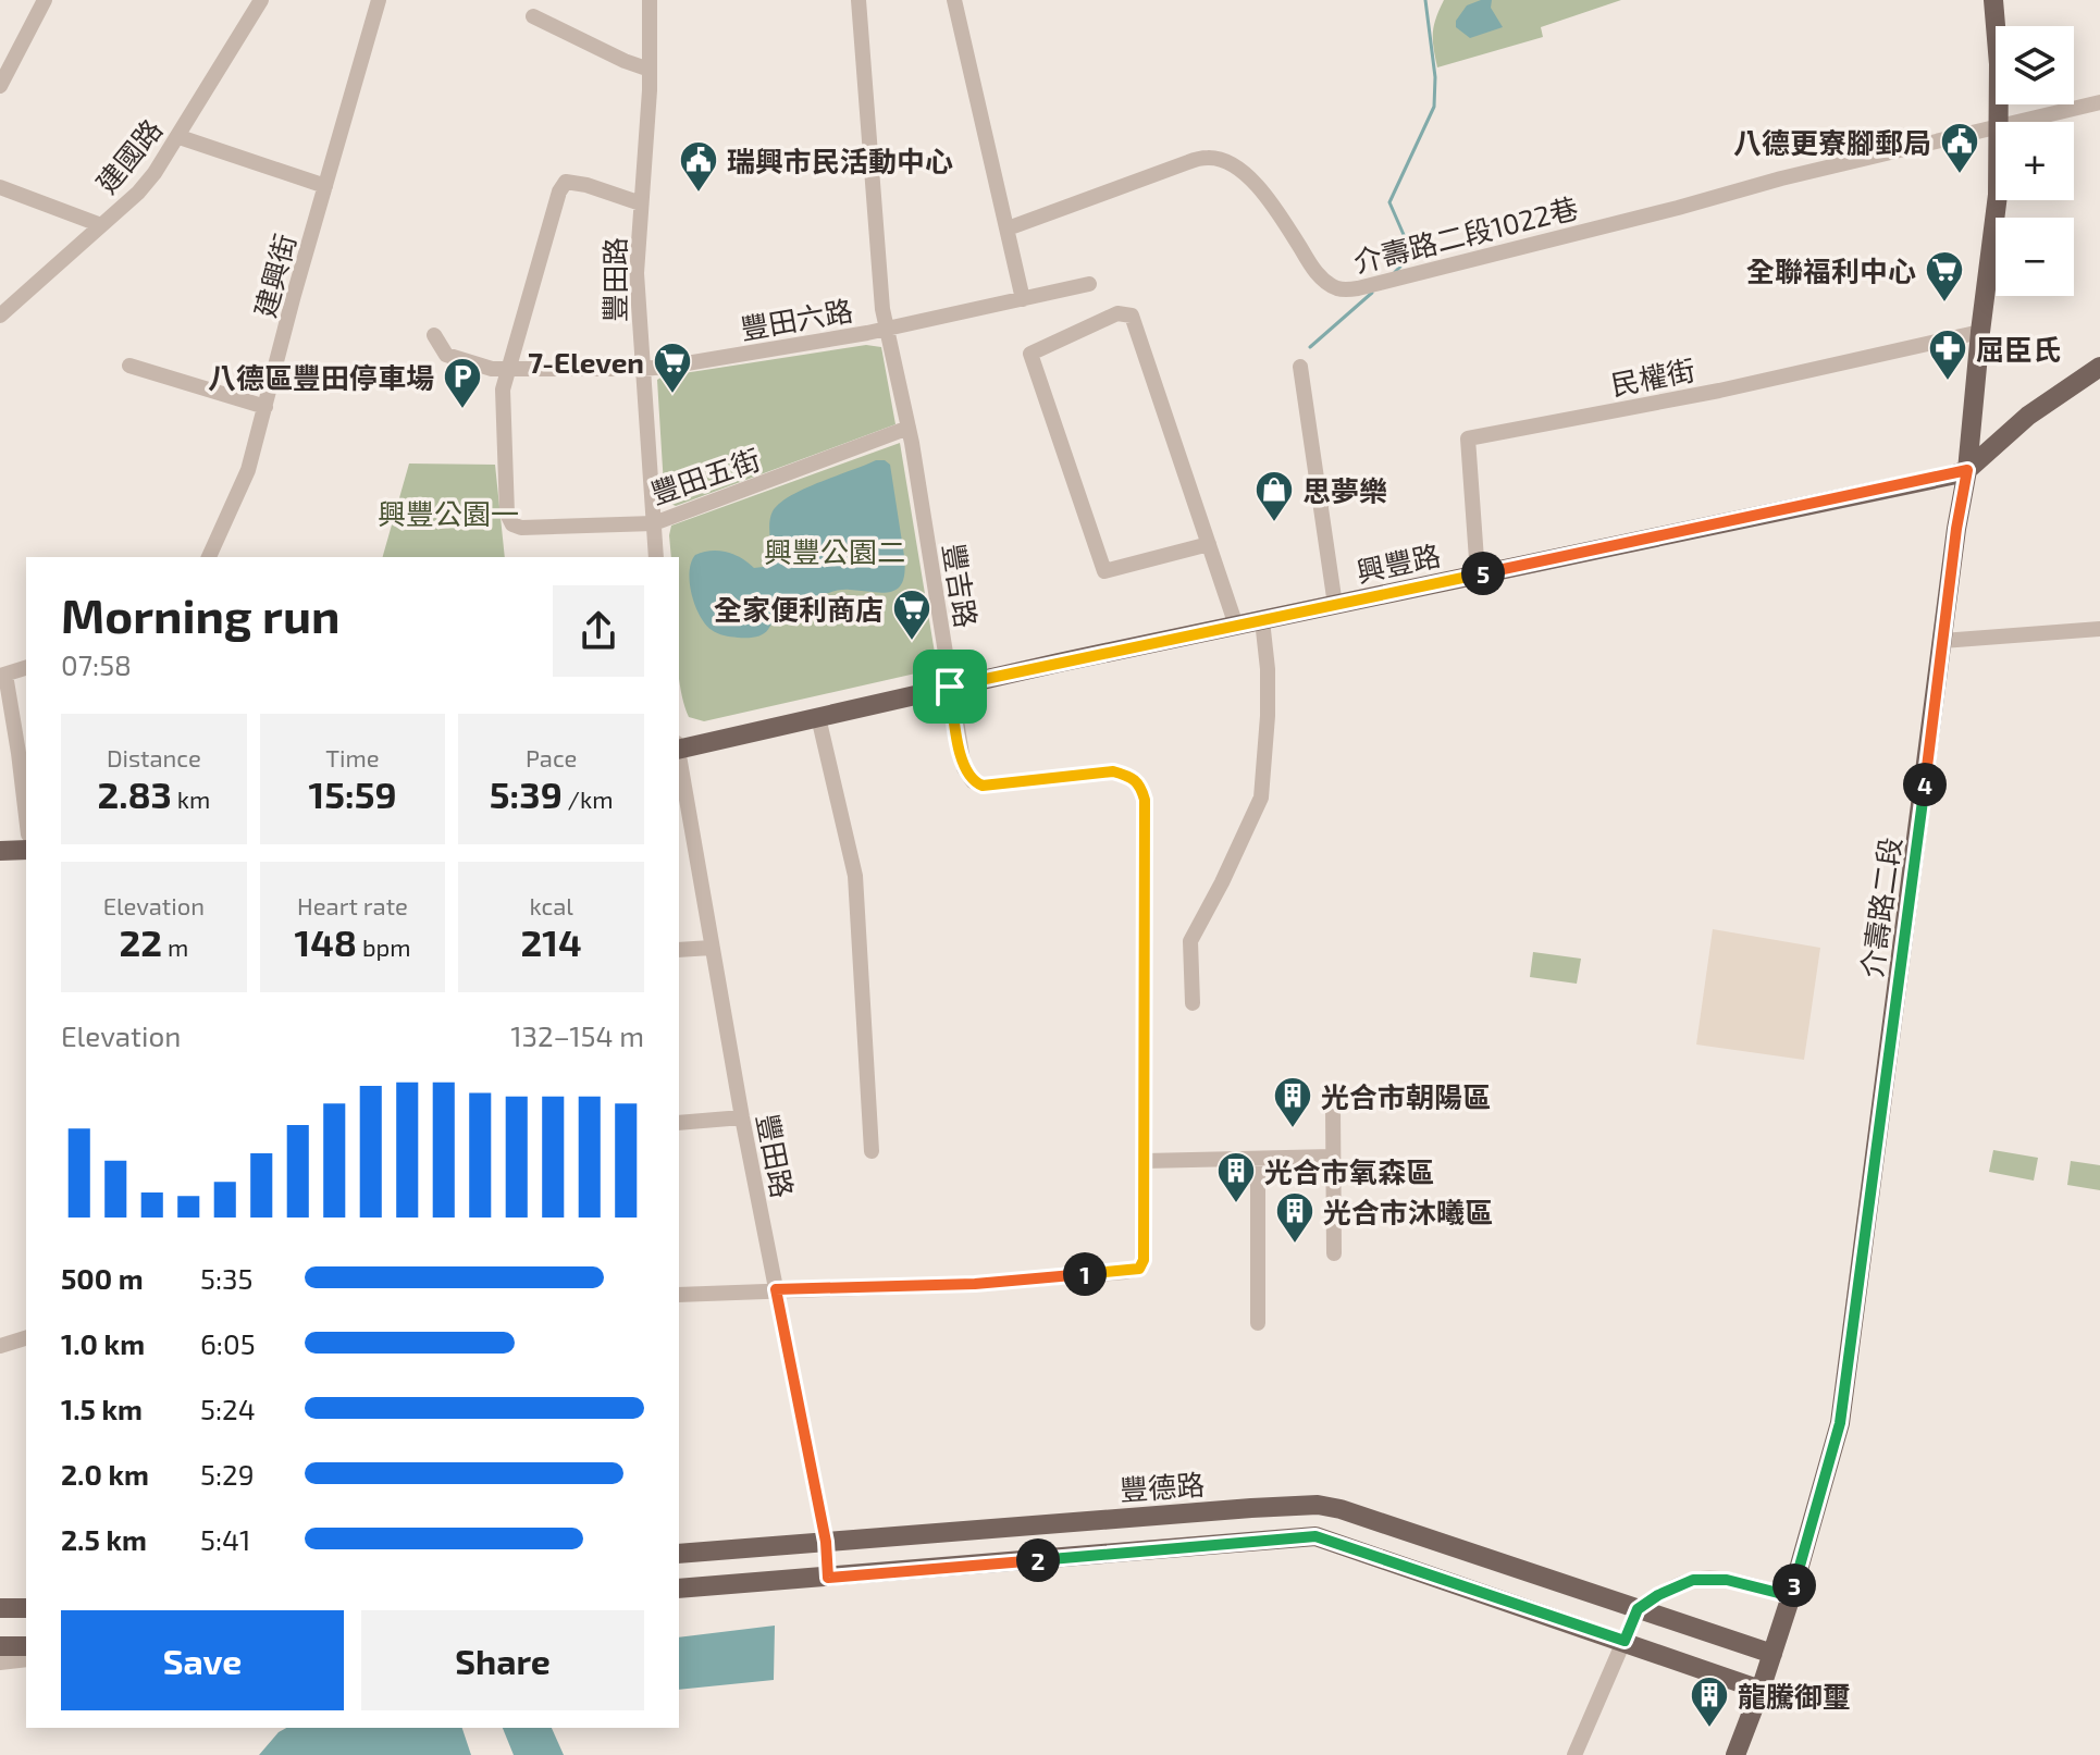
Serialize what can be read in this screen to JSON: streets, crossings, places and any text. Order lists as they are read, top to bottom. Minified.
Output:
{"streets":{"main road":["興豐路","介壽路二段","豐德路"],"street":["建國路","介壽路二段1022巷","建興街","豐田路","豐田六路","民權街","豐田五街","豐吉路"]},"crossings":[["豐田路","豐田六路"],["豐田路","豐田五街"],["豐田路","豐吉路"],["豐田路","豐德路"],["豐田六路","豐田五街"],["豐田六路","豐吉路"],["民權街","興豐路"],["民權街","介壽路二段"],["豐田五街","豐吉路"],["興豐路","豐吉路"],["興豐路","介壽路二段"],["介壽路二段","豐德路"]],"parks":["興豐公園一","興豐公園二"],"places":{"public building":["八德更寮腳郵局","瑞興市民活動中心"],"supermarket":["全聯福利中心","7-Eleven","全家便利商店"],"pharmacy":["屈臣氏"],"parking":["八德區豐田停車場"],"shop":["思夢樂"],"building":["光合市朝陽區","光合市氧森區","光合市沐曦區","龍騰御璽"]},"page":{"map_buttons":["+","−"],"pins":["5","4","1","2","3"],"heading":["Morning run","07:58"],"stats":[["Distance","2.83 km"],["Time","15:59"],["Pace","5:39 /km"],["Elevation","22 m"],["Heart rate","148 bpm"],["kcal","214"]],"chart":["Elevation","132–154 m"],"list":[{"name":"500 m","note":"5:35"},{"name":"1.0 km","note":"6:05"},{"name":"1.5 km","note":"5:24"},{"name":"2.0 km","note":"5:29"},{"name":"2.5 km","note":"5:41"}],"buttons":["Save","Share"]}}
